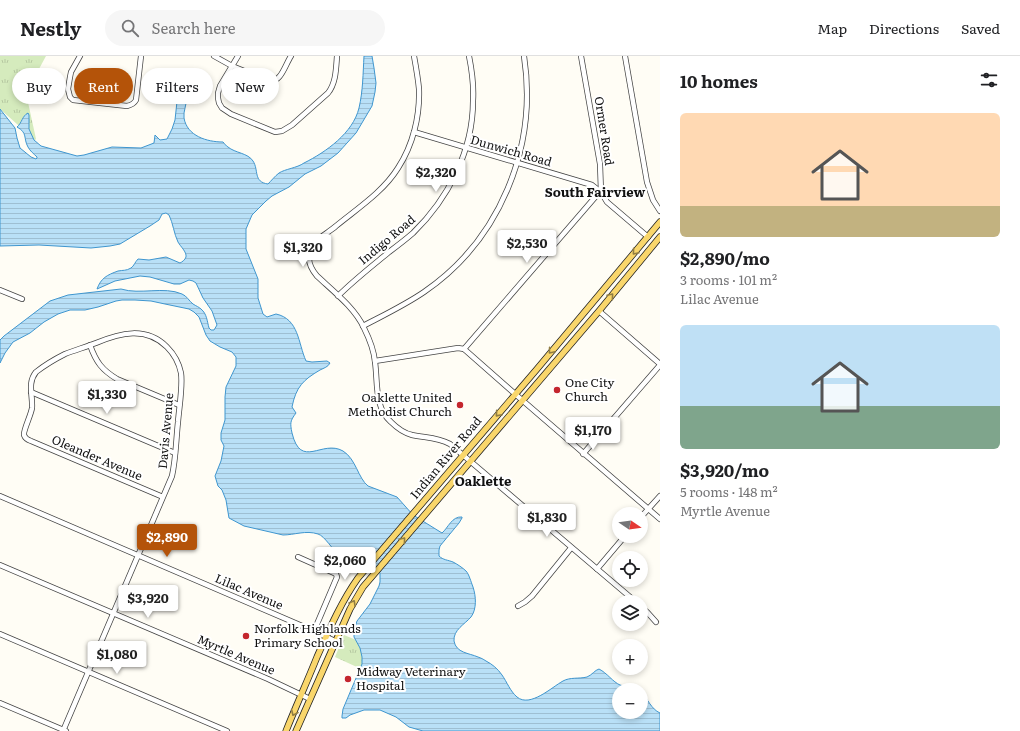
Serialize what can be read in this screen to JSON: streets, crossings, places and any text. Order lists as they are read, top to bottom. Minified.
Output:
{"streets":{"main road":["Indian River Road"],"street":["Ormer Road","Dunwich Road","Indigo Road","Davis Avenue","Oleander Avenue","Lilac Avenue","Myrtle Avenue"]},"crossings":[["Ormer Road","Dunwich Road"],["Dunwich Road","Indigo Road"],["Davis Avenue","Oleander Avenue"],["Davis Avenue","Lilac Avenue"],["Davis Avenue","Myrtle Avenue"],["Indian River Road","Lilac Avenue"],["Indian River Road","Myrtle Avenue"]],"districts":["South Fairview","Oaklette"],"places":["One City Church","Oaklette United Methodist Church","Norfolk Highlands Primary School","Midway Veterinary Hospital"],"north":"right","page":{"header":"Nestly","search":"Search here","nav":["Map","Directions","Saved"],"heading":"10 homes","chip":["Buy","Rent","Filters","New"],"list":[{"name":"$2,890/mo","note":"3 rooms · 101 m² · Lilac Avenue"},{"name":"$3,920/mo","note":"5 rooms · 148 m² · Myrtle Avenue"}],"price":["$2,320","$2,530","$1,320","$1,330","$1,170","$1,830","$2,890","$2,060","$3,920","$1,080"],"map_buttons":["+","−"]}}
